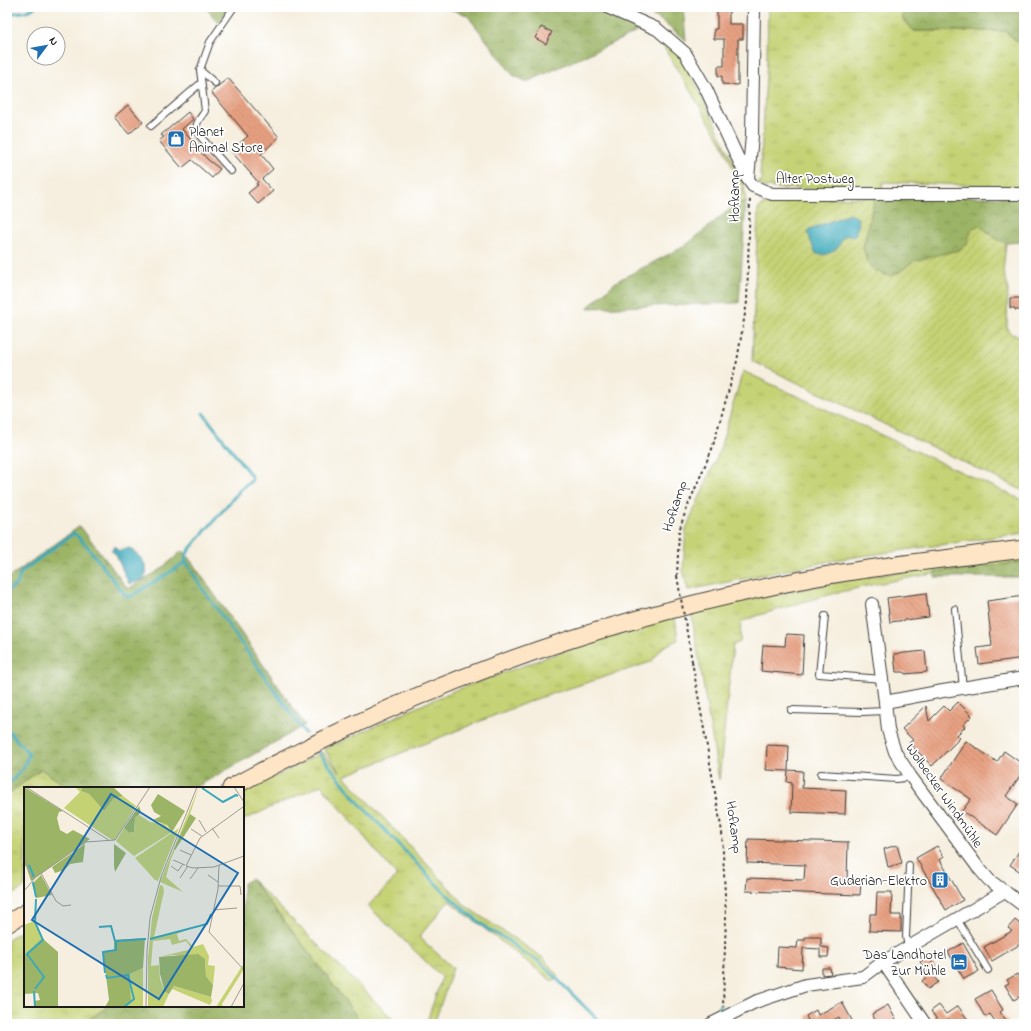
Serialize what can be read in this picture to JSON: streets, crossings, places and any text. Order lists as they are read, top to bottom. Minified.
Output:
{"streets":{"street":["Alter Postweg","Hofkamp","Wolbecker Windmühle"]},"crossings":[["Alter Postweg","Hofkamp"]],"places":{"shop":["Planet Animal Store"],"building":["Guderian-Elektro"],"hotel":["Das Landhotel Zur Mühle"]},"north":"top right"}
